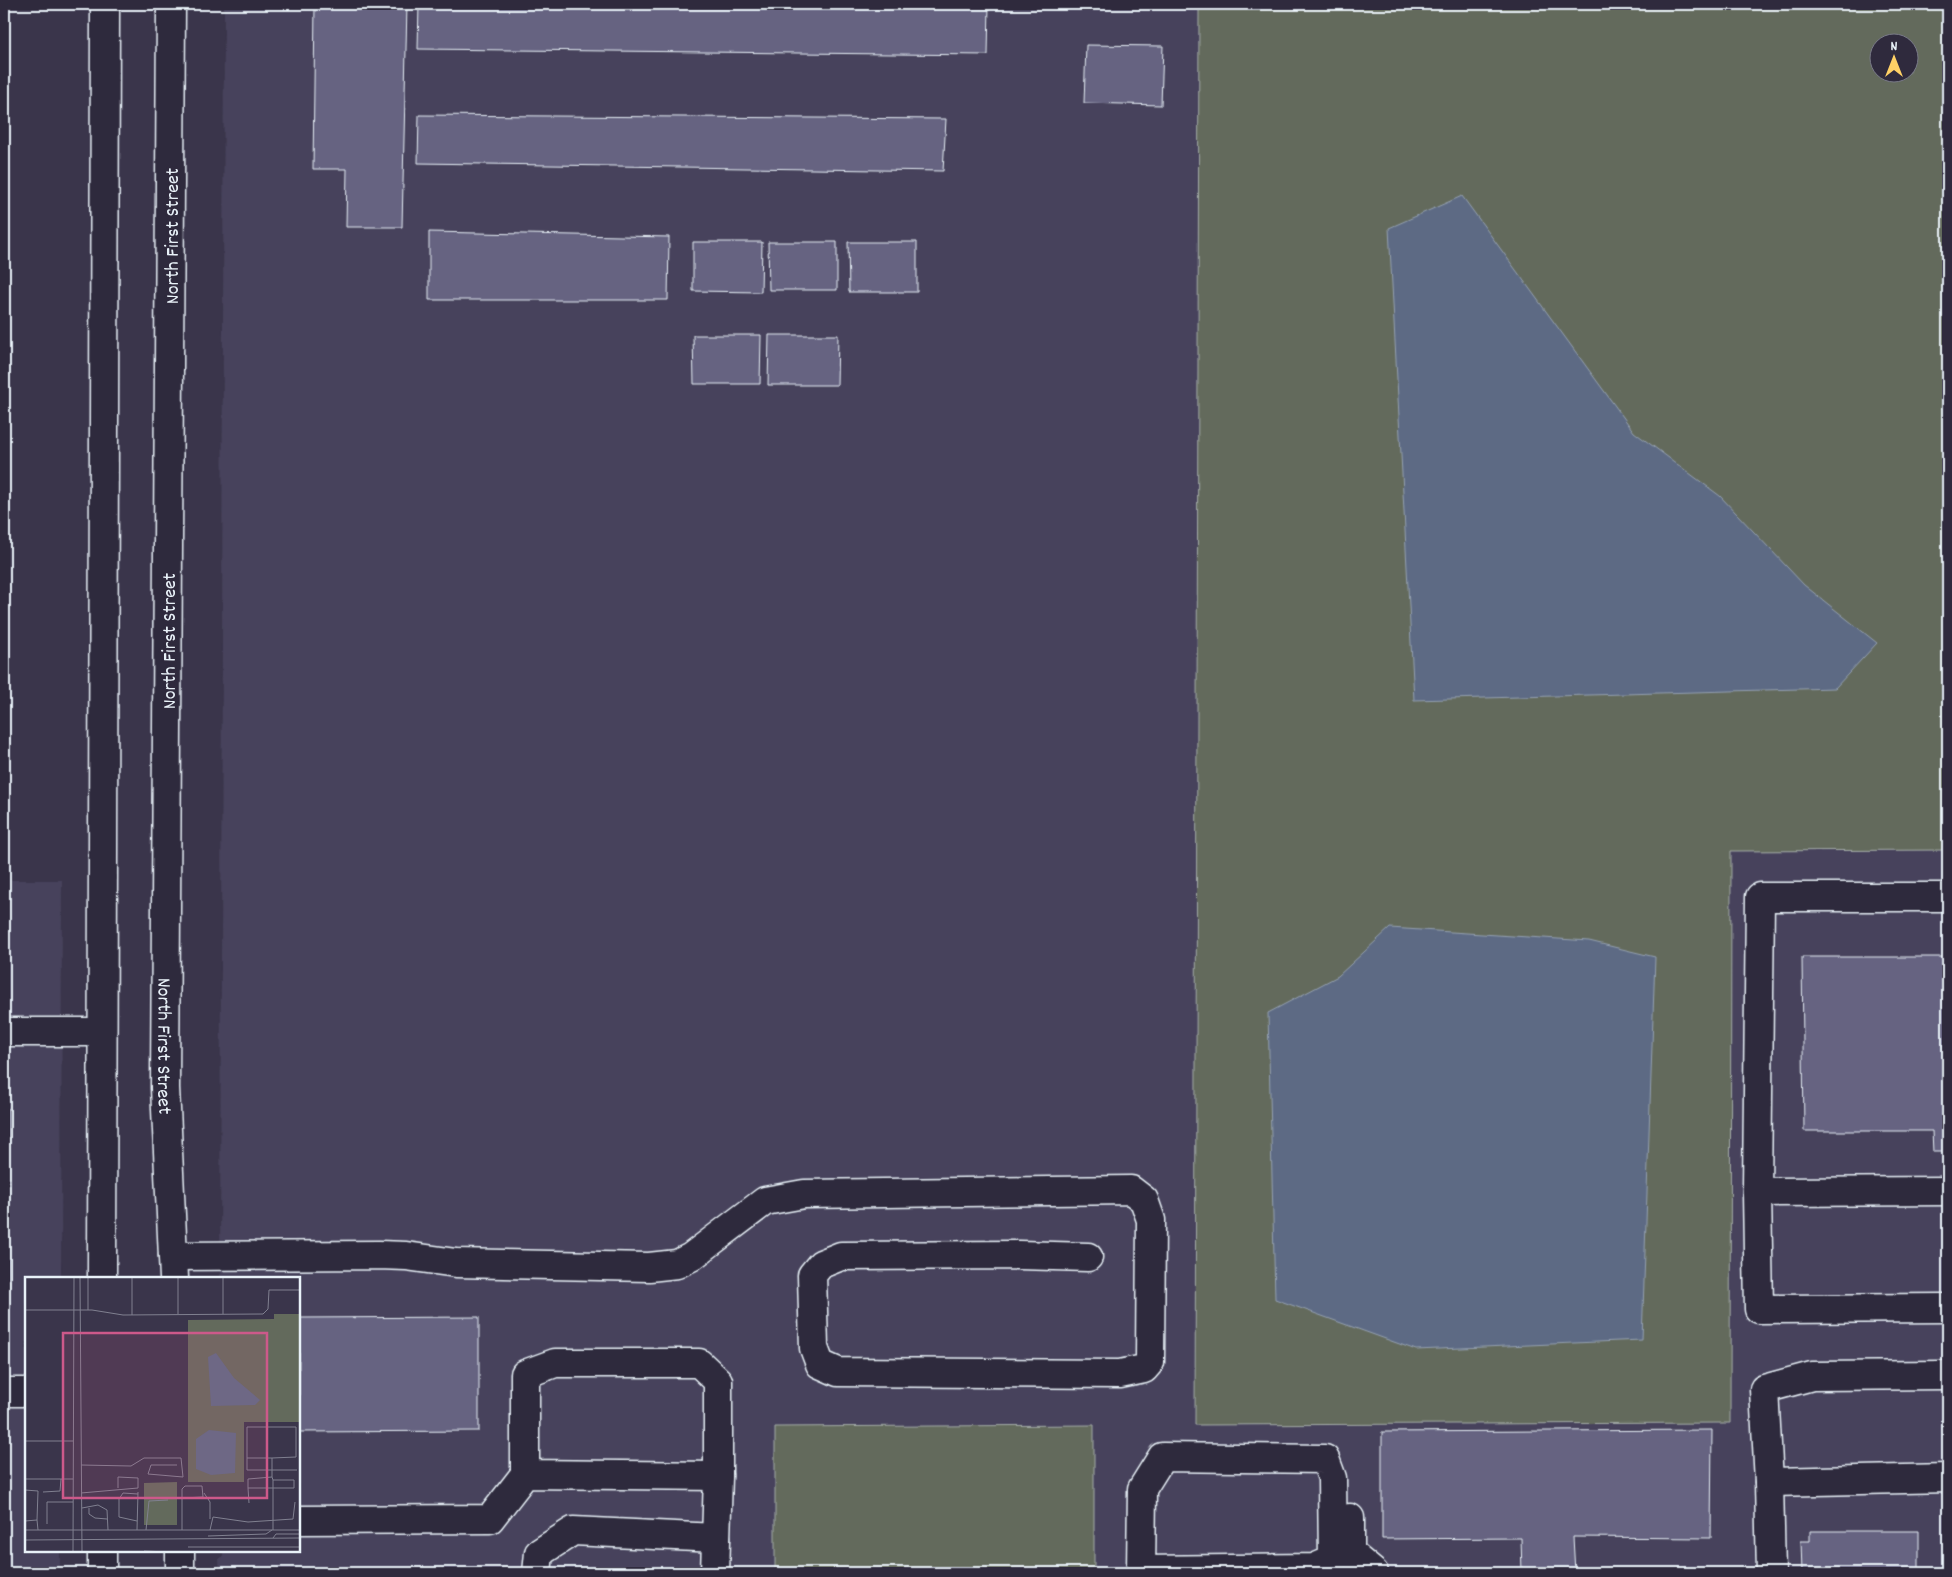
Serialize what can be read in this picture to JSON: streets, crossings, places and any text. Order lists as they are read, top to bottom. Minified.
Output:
{"streets":{"main road":["North First Street"]},"north":"top"}
